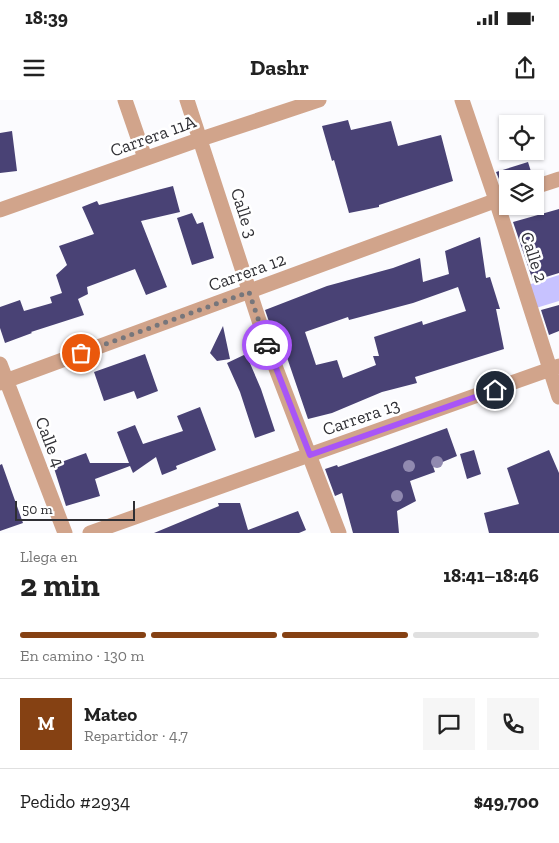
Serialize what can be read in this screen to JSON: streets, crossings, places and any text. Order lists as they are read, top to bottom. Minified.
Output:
{"streets":{"street":["Carrera 11A","Calle 3","Calle 2","Carrera 12","Carrera 13","Calle 4"]},"crossings":[["Carrera 11A","Calle 3"],["Calle 3","Carrera 12"],["Calle 3","Carrera 13"],["Calle 2","Carrera 13"],["Carrera 12","Calle 4"]],"scale_bar":"50 m","page":{"status":"18:39","header":"Dashr","scale":"50 m","heading":["2 min","Llega en","18:41–18:46"],"panel":["Mateo","Repartidor · 4.7","Pedido #2934","$49,700"],"bar":"En camino · 130 m","round":"M"}}
